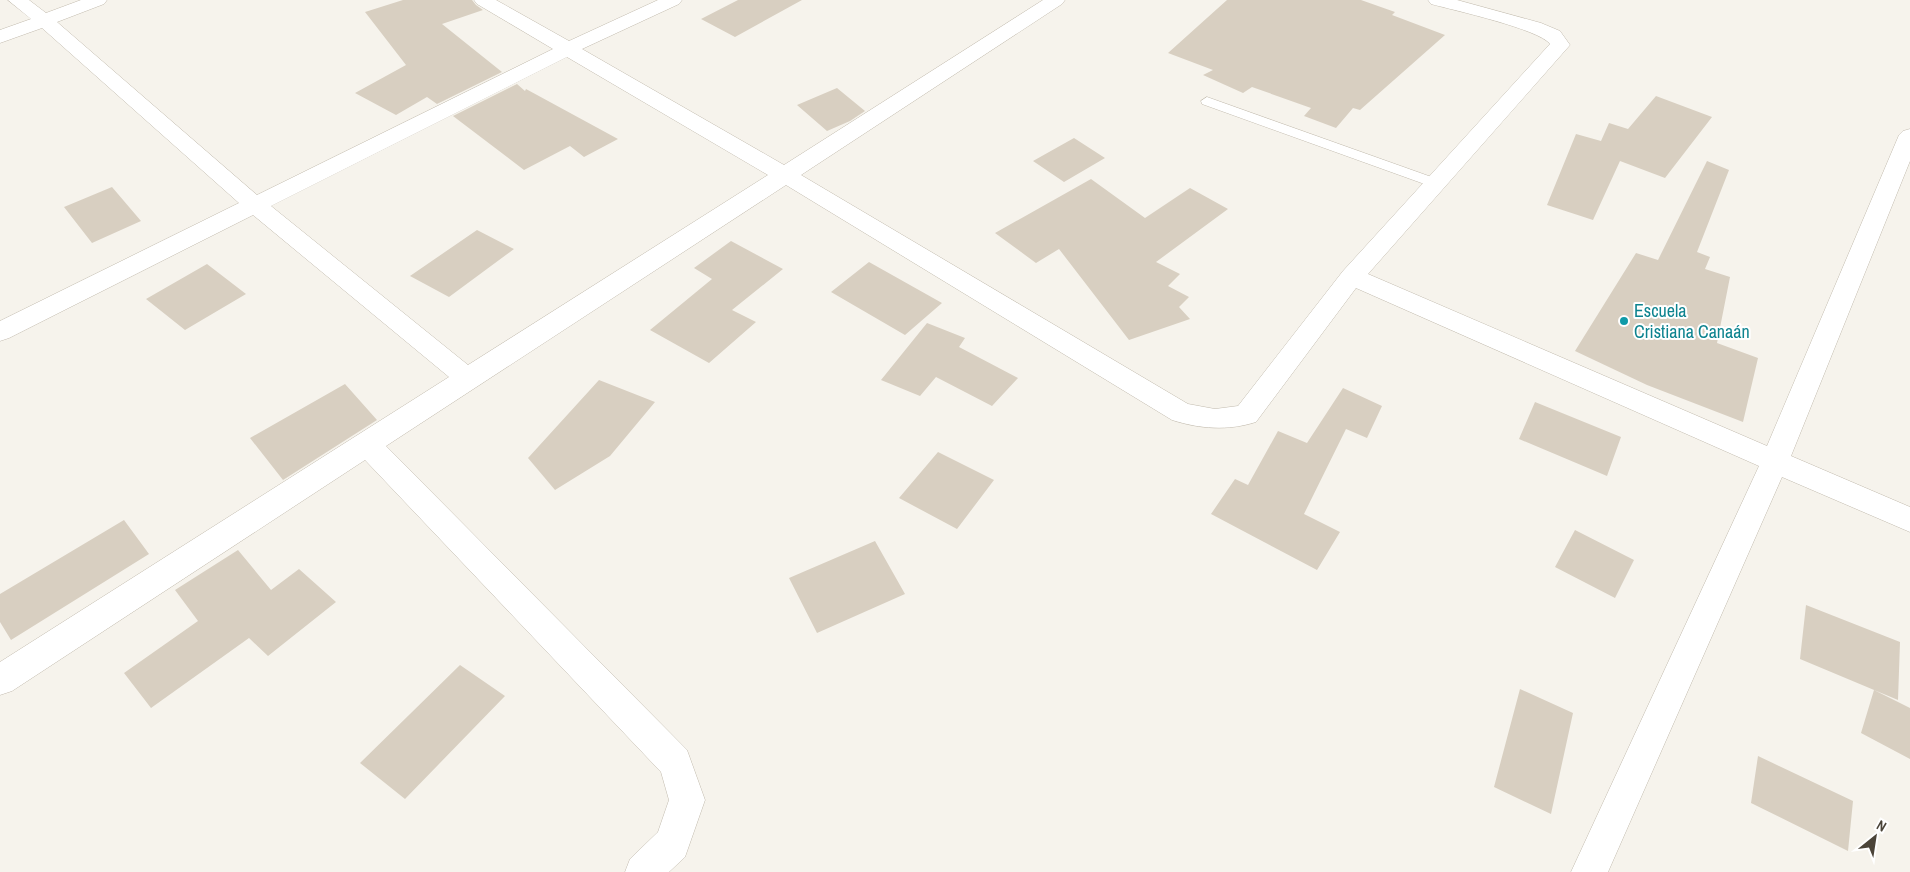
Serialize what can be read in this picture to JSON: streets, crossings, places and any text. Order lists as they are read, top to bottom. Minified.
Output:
{"places":["Escuela Cristiana Canaán"],"north":"top right"}
